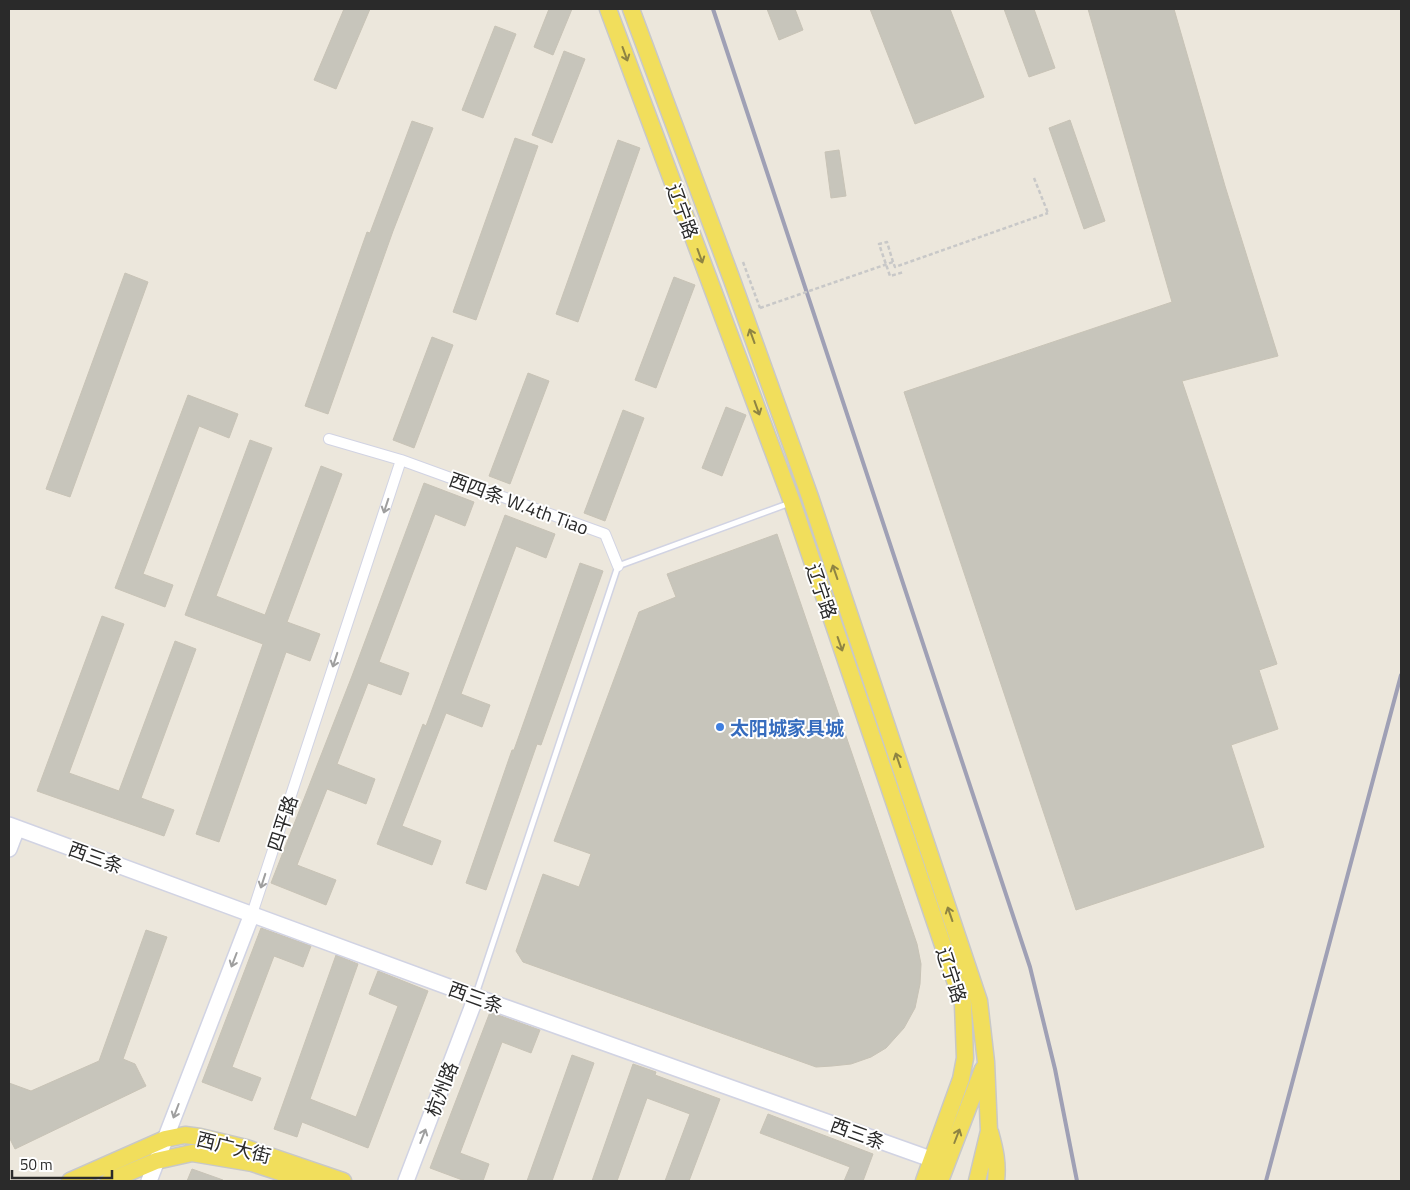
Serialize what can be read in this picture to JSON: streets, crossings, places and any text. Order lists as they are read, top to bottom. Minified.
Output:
{"streets":{"main road":["辽宁路","西广大街"],"street":["西四条 W.4th Tiao","四平路","西三条","杭州路"]},"crossings":[["辽宁路","西三条"],["西四条 W.4th Tiao","四平路"],["四平路","西三条"],["四平路","西广大街"],["西三条","杭州路"]],"one_way":["四平路","杭州路"],"places":["太阳城家具城"],"scale_bar":"50 m"}
